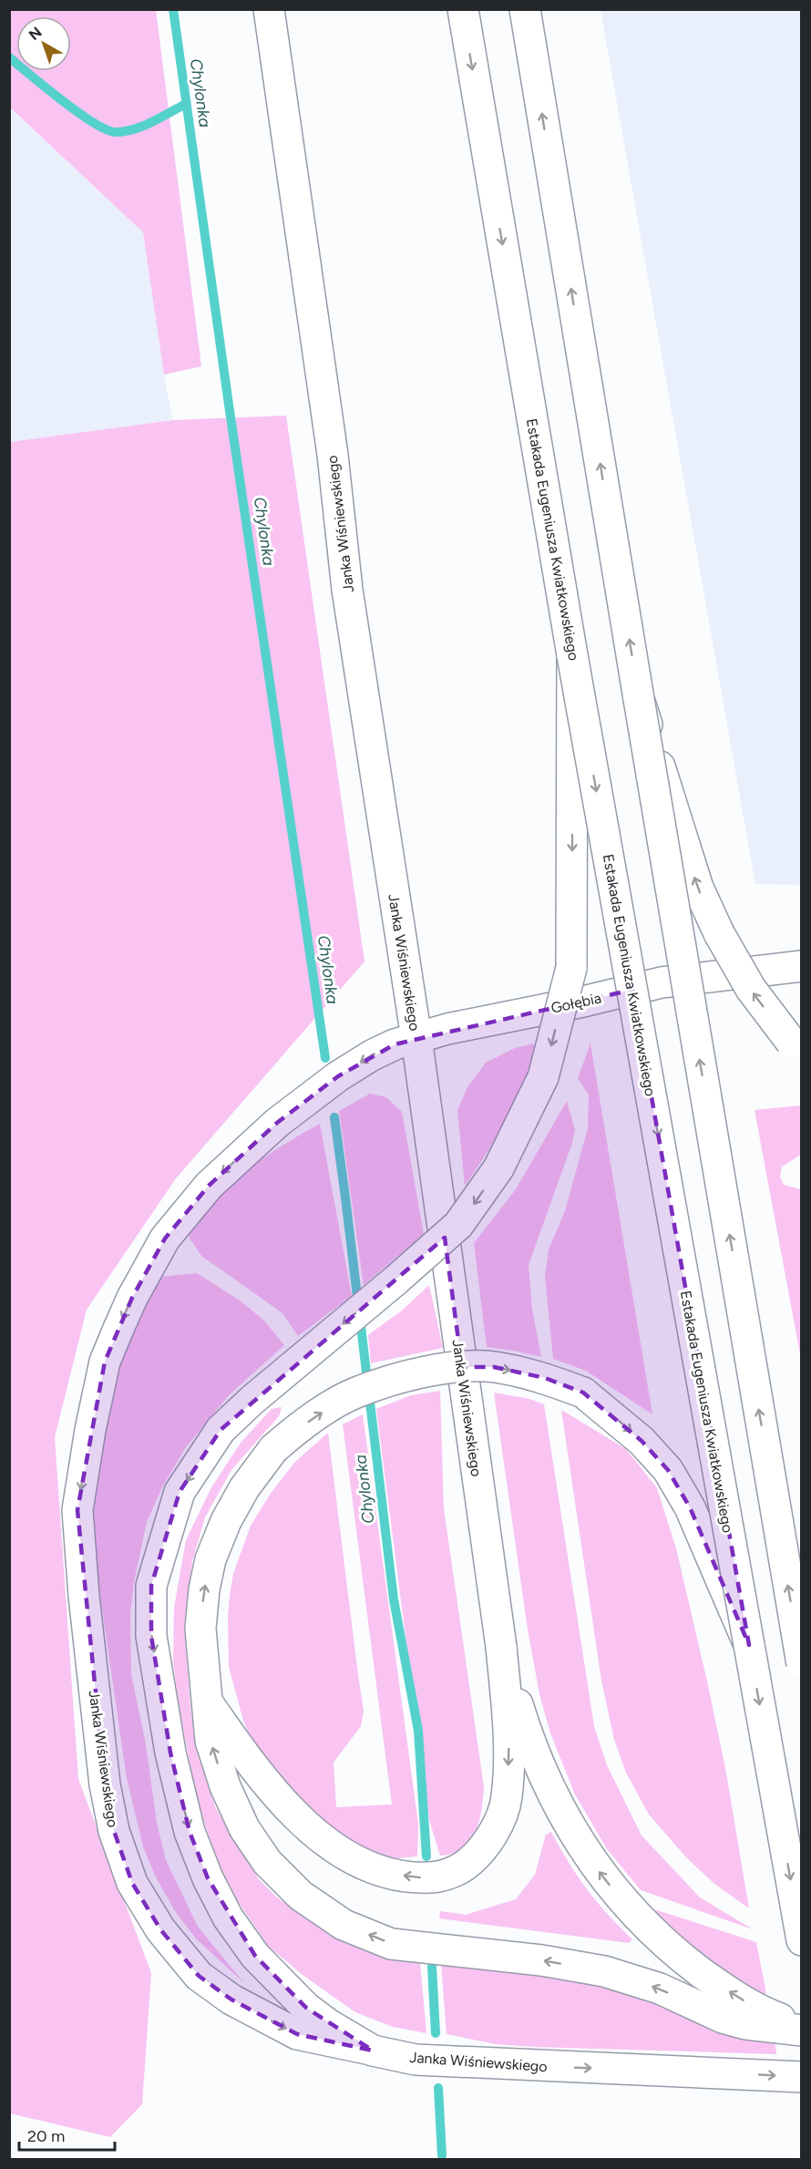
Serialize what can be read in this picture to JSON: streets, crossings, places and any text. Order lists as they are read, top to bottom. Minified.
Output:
{"streets":{"main road":["Janka Wiśniewskiego","Estakada Eugeniusza Kwiatkowskiego","Gołębia"]},"crossings":[["Janka Wiśniewskiego","Gołębia"]],"water":["Chylonka"],"scale_bar":"20 m","north":"top left"}
